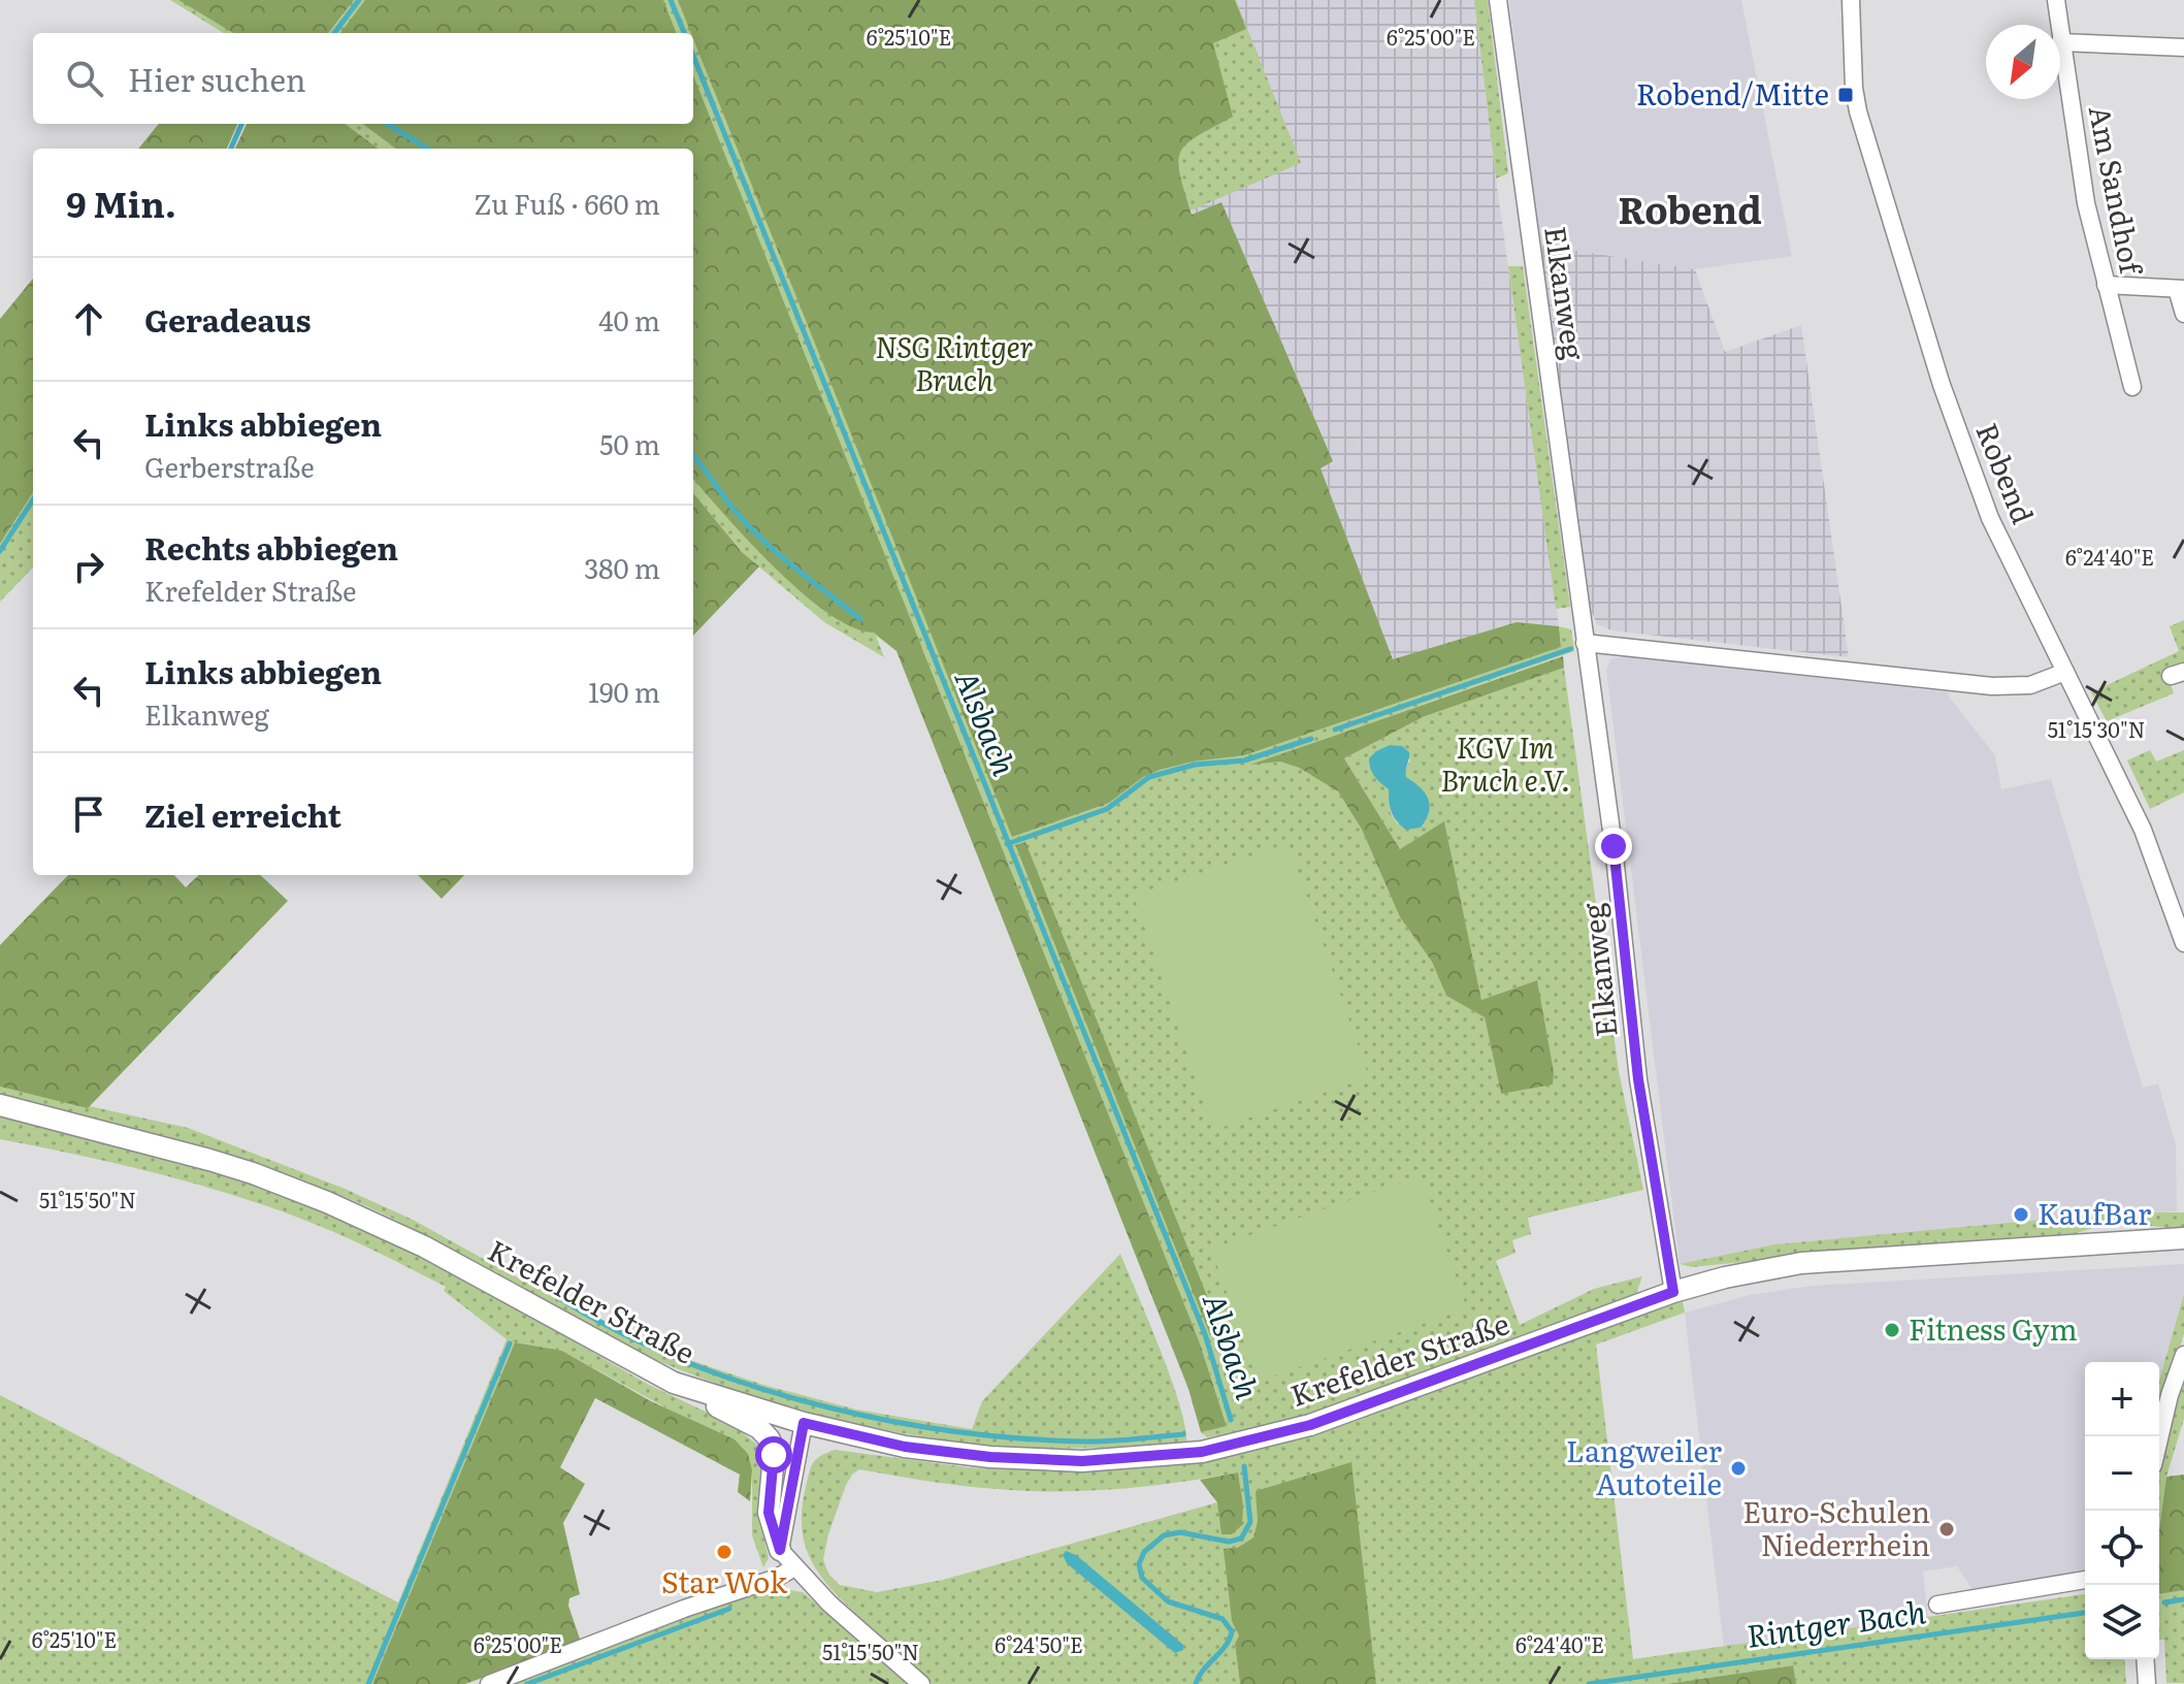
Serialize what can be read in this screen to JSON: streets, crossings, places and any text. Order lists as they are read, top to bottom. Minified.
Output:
{"streets":{"main road":["Krefelder Straße"],"street":["Am Sandhof","Elkanweg","Robend"]},"crossings":[["Elkanweg","Krefelder Straße"]],"districts":["Robend"],"water":["Alsbach","Rintger Bach"],"parks":["NSG Rintger Bruch","KGV Im Bruch e.V."],"places":{"transit":["Robend/Mitte"],"other":["KaufBar","Fitness Gym","Langweiler Autoteile","Euro-Schulen Niederrhein","Star Wok"]},"north":"bottom left","page":{"search":"Hier suchen","heading":["9 Min.","Zu Fuß · 660 m"],"list":[["Geradeaus","40 m"],["Links abbiegen","Gerberstraße","50 m"],["Rechts abbiegen","Krefelder Straße","380 m"],["Links abbiegen","Elkanweg","190 m"],"Ziel erreicht"],"map_buttons":["+","−"]},"coordinates":["6°25'10\"E","6°25'00\"E","6°24'40\"E","51°15'30\"N","51°15'50\"N","6°24'50\"E"]}
